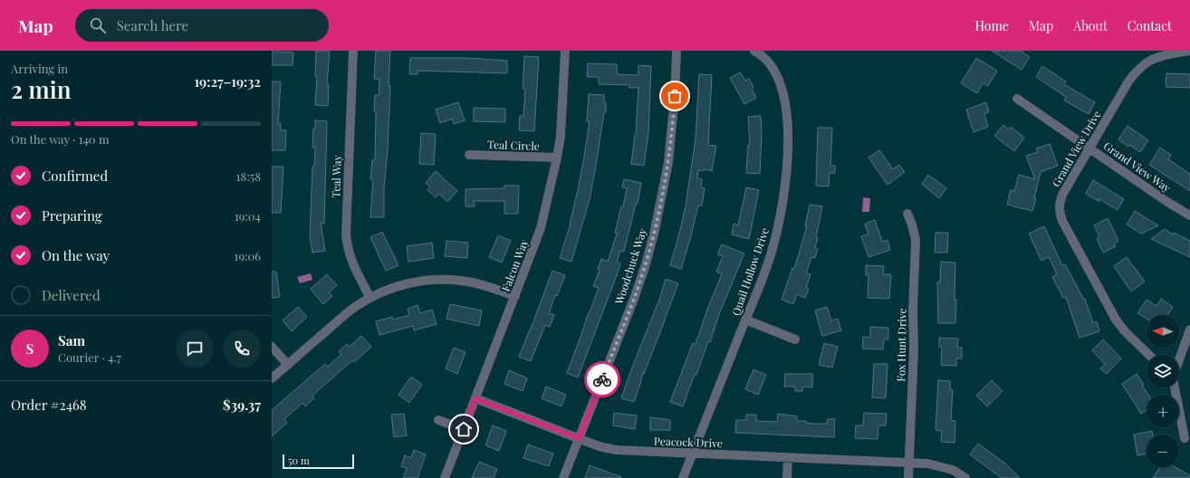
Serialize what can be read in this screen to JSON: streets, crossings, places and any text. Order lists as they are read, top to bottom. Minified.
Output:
{"streets":{"street":["Teal Circle","Grand View Drive","Grand View Way","Teal Way","Falcon Way","Woodchuck Way","Quail Hollow Drive","Fox Hunt Drive","Peacock Drive"]},"crossings":[["Teal Circle","Falcon Way"],["Grand View Drive","Grand View Way"],["Falcon Way","Peacock Drive"],["Woodchuck Way","Peacock Drive"],["Quail Hollow Drive","Peacock Drive"],["Fox Hunt Drive","Peacock Drive"]],"scale_bar":"50 m","north":"left","page":{"header":"Map","search":"Search here","nav":["Home","Map","About","Contact"],"heading":["2 min","Arriving in","19:27–19:32"],"panel":["Sam","Courier · 4.7","Order #2468","$39.37"],"bar":"On the way · 140 m","list":[["Confirmed","18:58"],["Preparing","19:04"],["On the way","19:06"],"Delivered"],"map_buttons":["+","−"],"round":"S","scale":"50 m"}}
